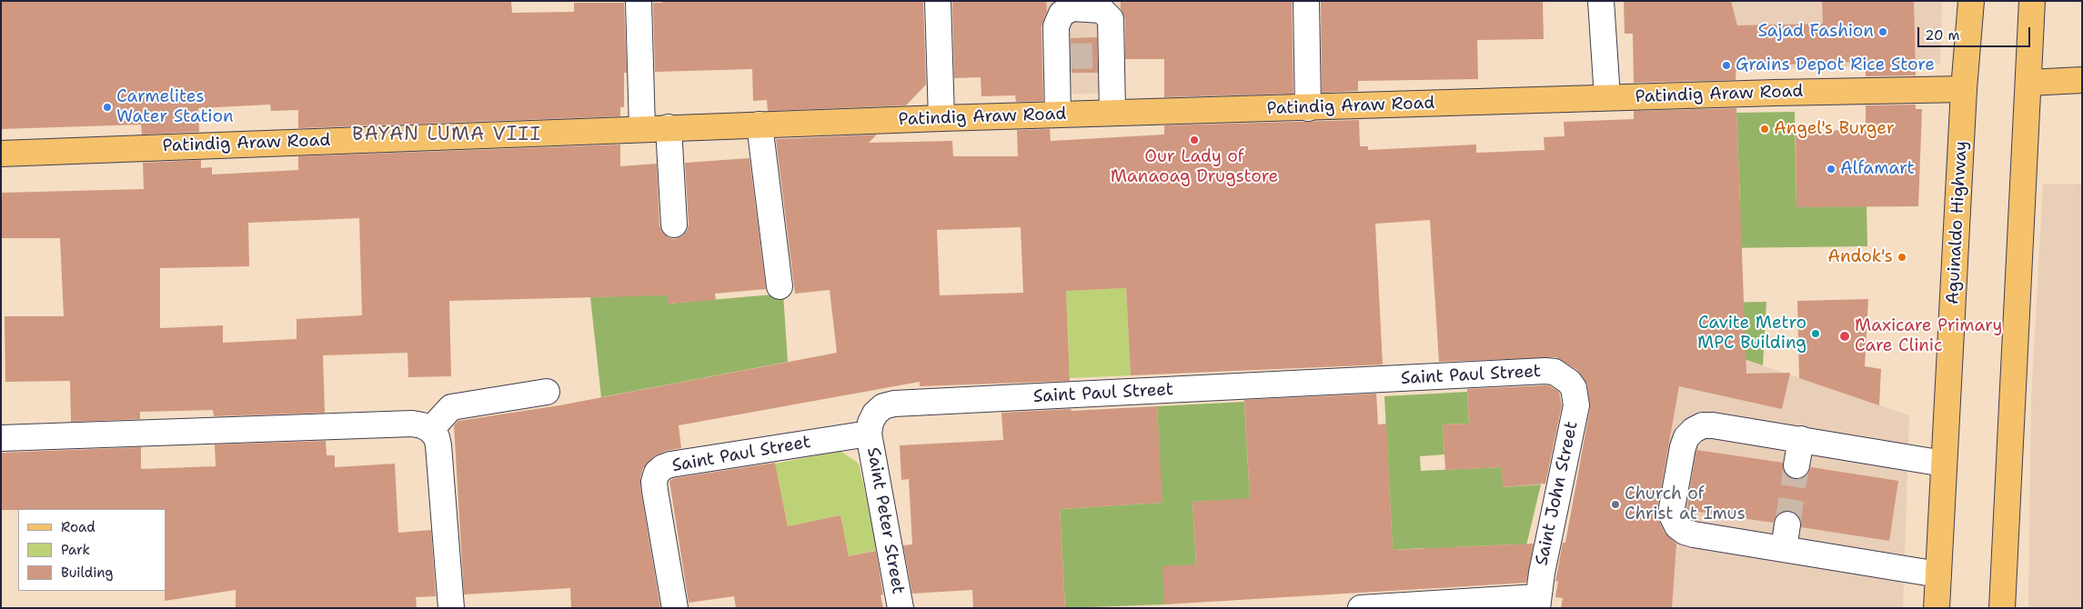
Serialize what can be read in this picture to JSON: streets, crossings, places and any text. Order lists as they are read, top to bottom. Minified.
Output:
{"streets":{"main road":["Patindig Araw Road","Aguinaldo Highway"],"street":["Saint Paul Street","Saint John Street","Saint Peter Street"]},"crossings":[["Patindig Araw Road","Aguinaldo Highway"],["Saint Paul Street","Saint John Street"],["Saint Paul Street","Saint Peter Street"]],"districts":["BAYAN LUMA VIII"],"places":["Sajad Fashion","Grains Depot Rice Store","Carmelites Water Station","Angel's Burger","Our Lady of Manaoag Drugstore","Alfamart","Andok's","Cavite Metro MPC Building","Maxicare Primary Care Clinic","Church of Christ at Imus"],"legend":["Road","Park","Building"],"scale_bar":"20 m"}
